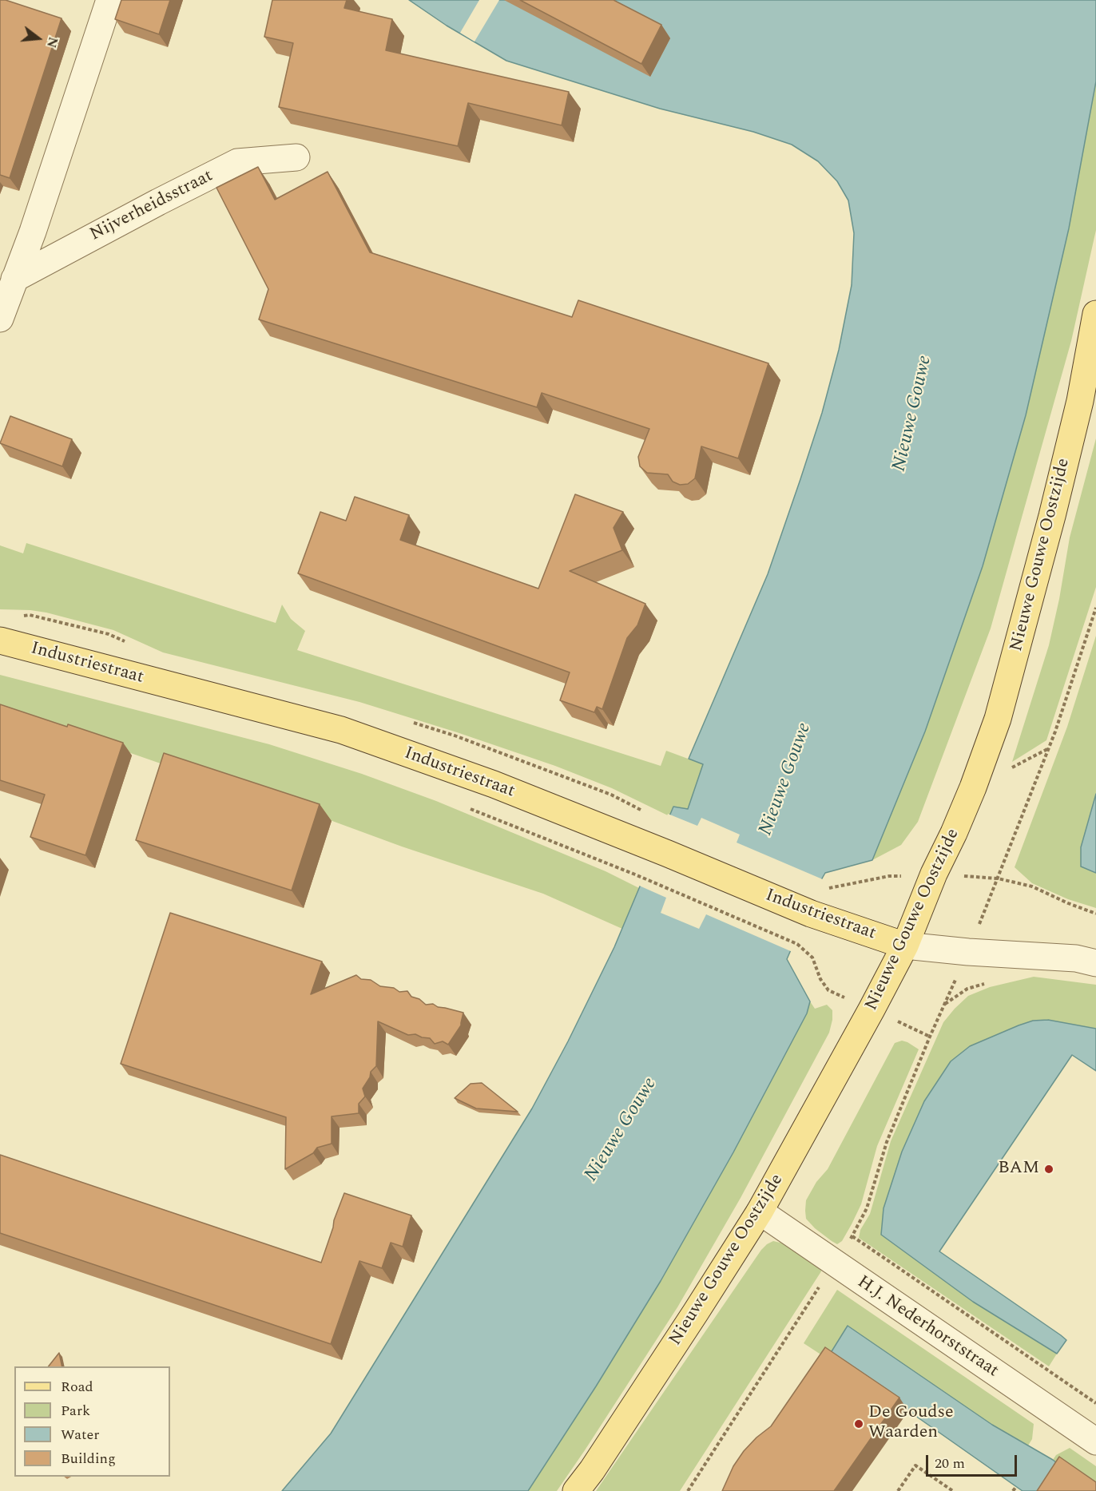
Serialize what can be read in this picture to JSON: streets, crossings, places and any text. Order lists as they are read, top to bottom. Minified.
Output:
{"streets":{"main road":["Nieuwe Gouwe Oostzijde","Industriestraat"],"street":["Nijverheidsstraat","H.J. Nederhorststraat"]},"crossings":[["Nieuwe Gouwe Oostzijde","Industriestraat"],["Nieuwe Gouwe Oostzijde","H.J. Nederhorststraat"]],"water":["Nieuwe Gouwe"],"places":["BAM","De Goudse Waarden"],"legend":["Road","Park","Water","Building"],"scale_bar":"20 m","north":"right"}
